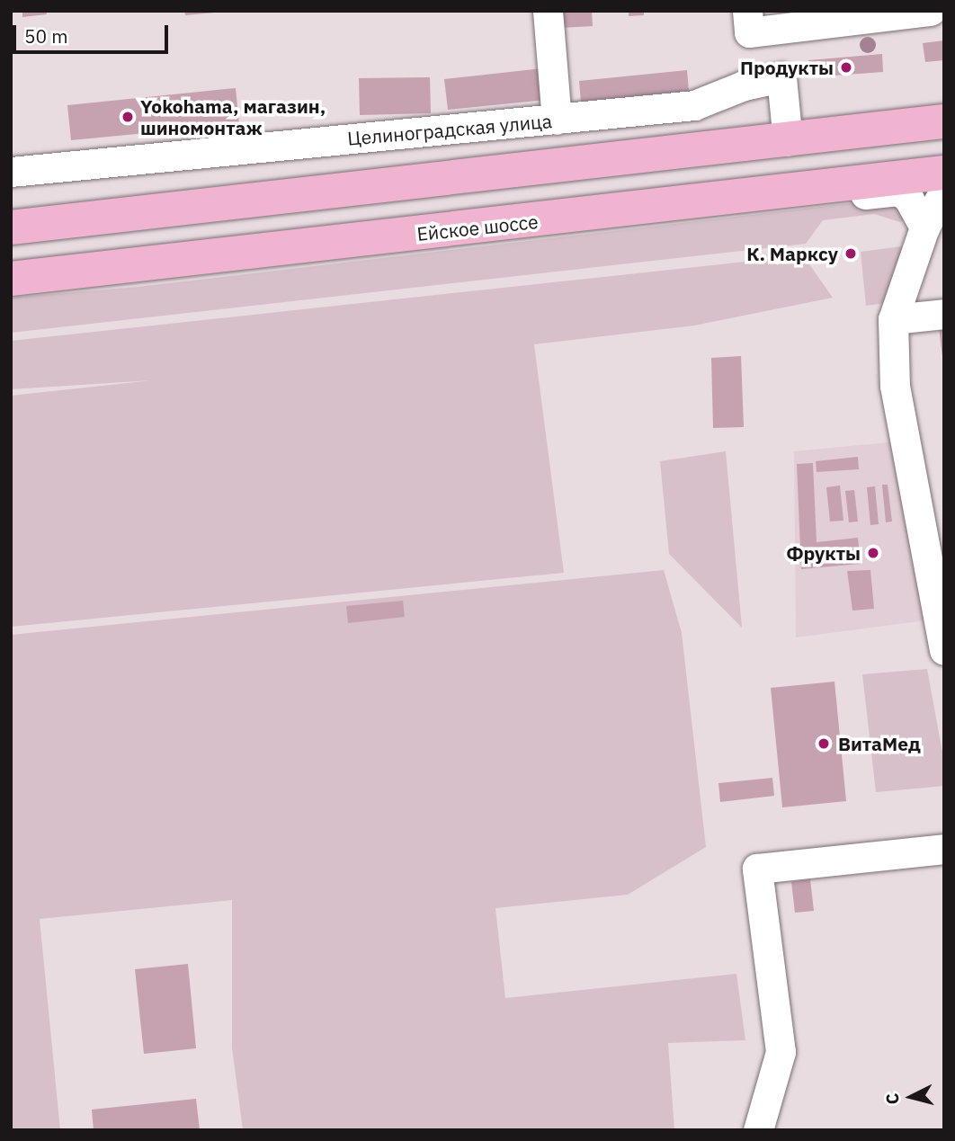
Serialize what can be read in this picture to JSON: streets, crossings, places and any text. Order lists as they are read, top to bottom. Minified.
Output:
{"streets":{"main road":["Ейское шоссе"],"street":["Целиноградская улица"]},"places":["Продукты","Yokohama, магазин, шиномонтаж","К. Марксу","Фрукты","ВитаMед"],"scale_bar":"50 m","north":"left"}
